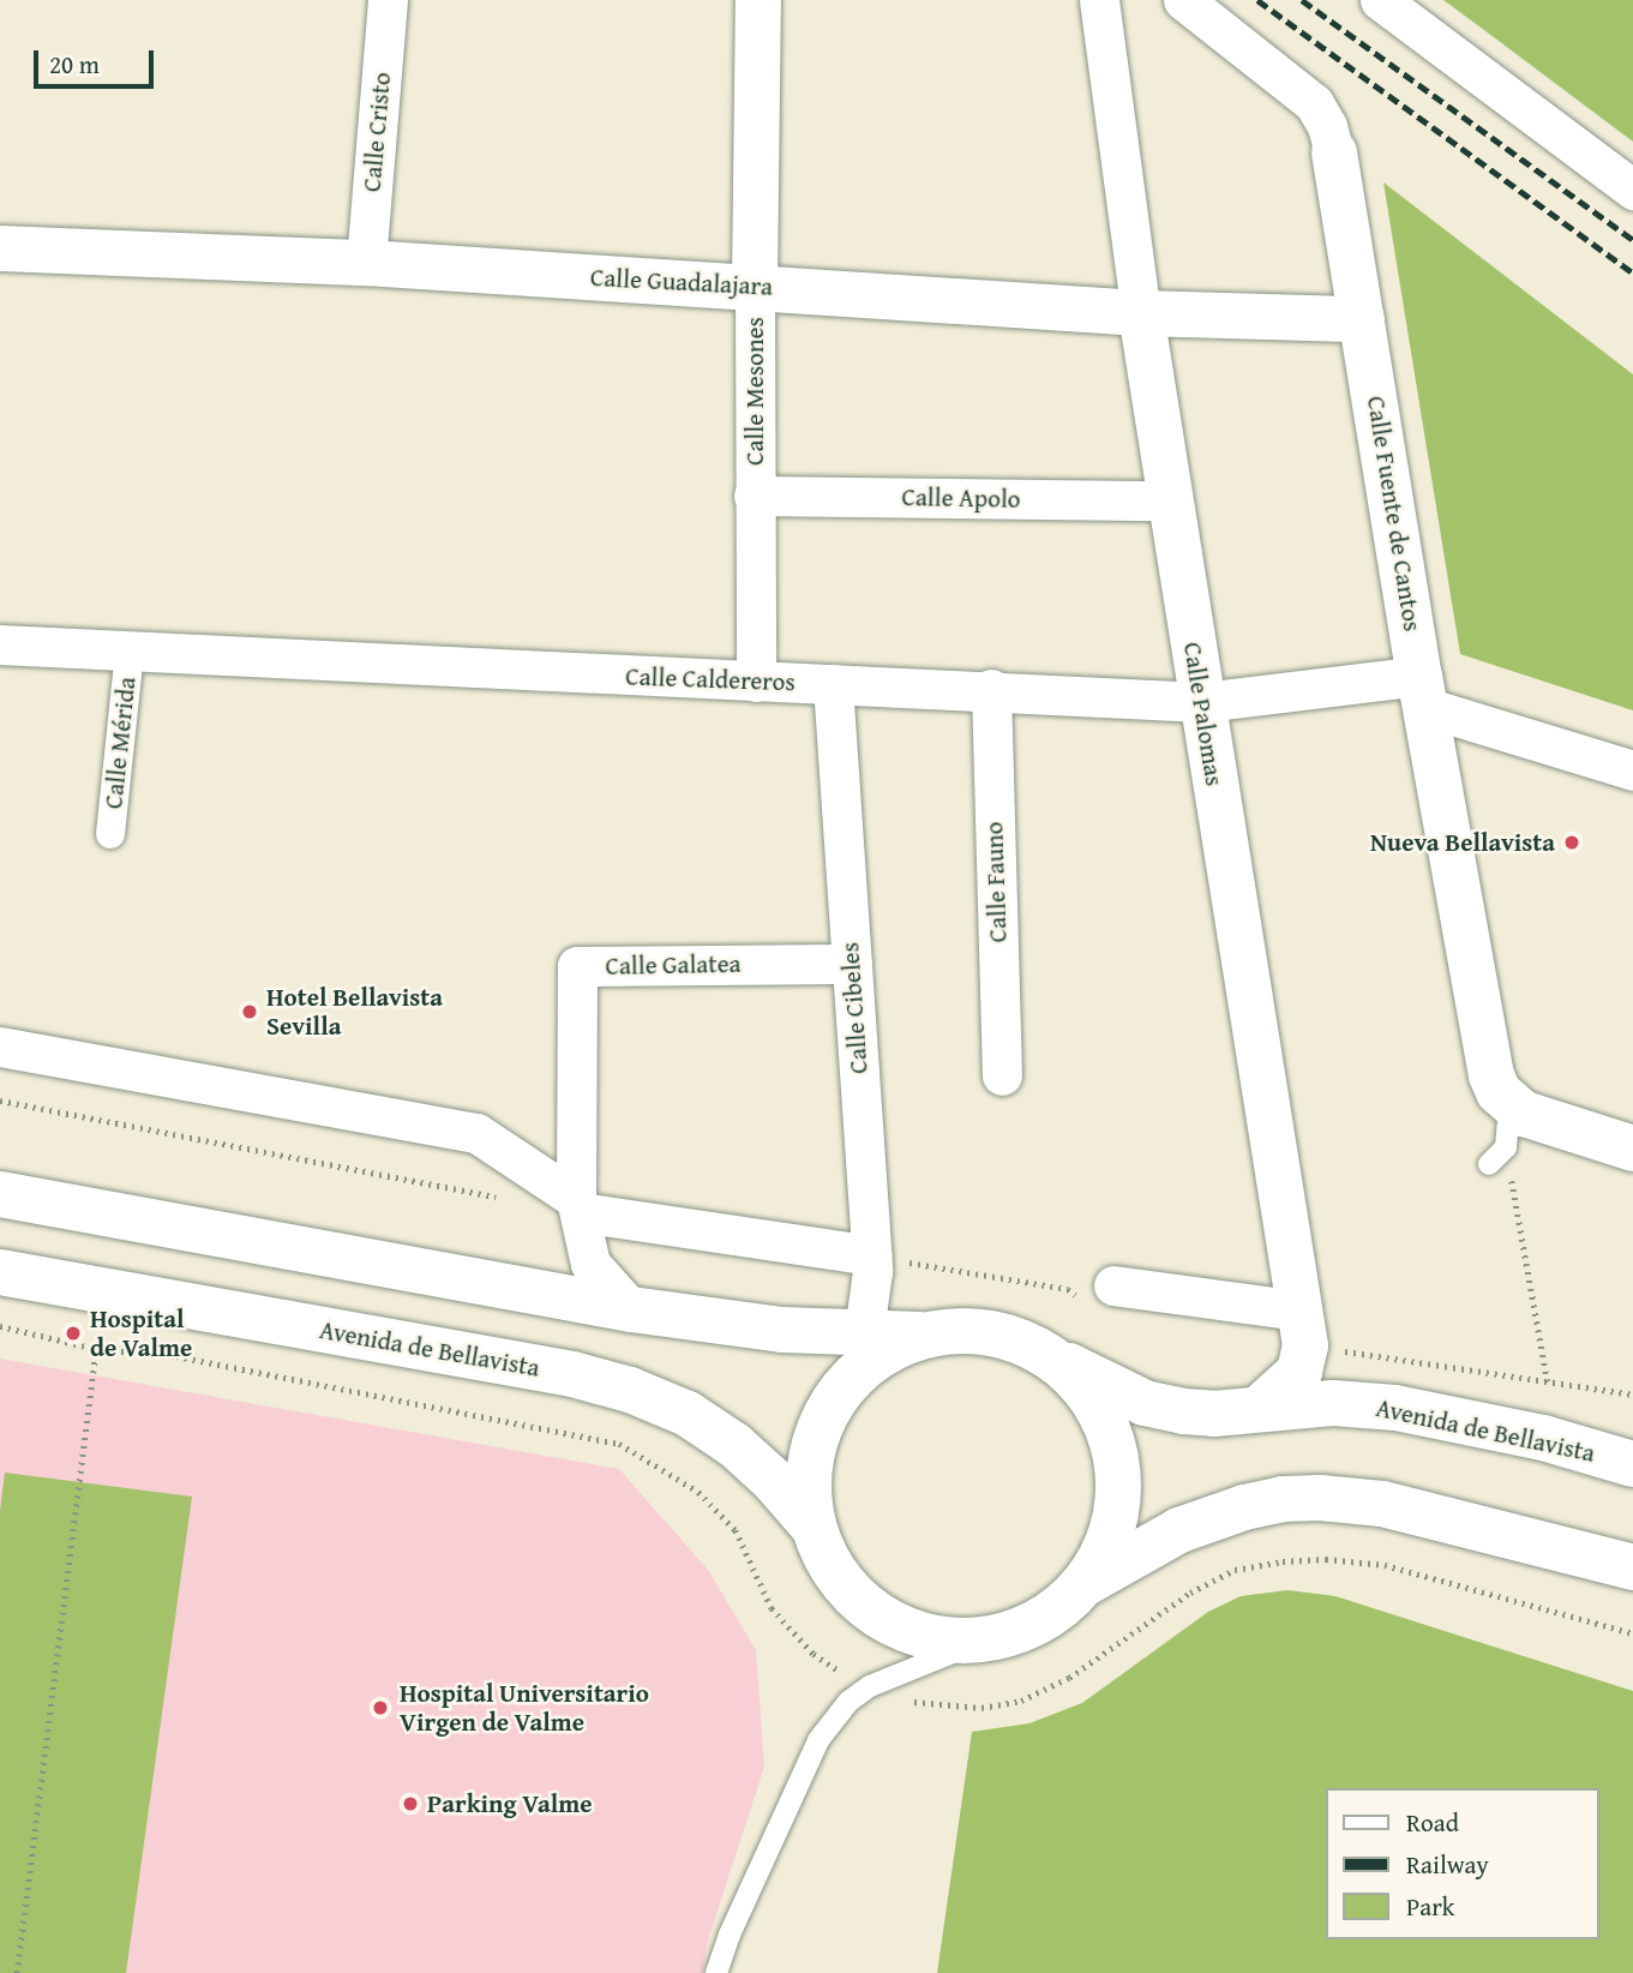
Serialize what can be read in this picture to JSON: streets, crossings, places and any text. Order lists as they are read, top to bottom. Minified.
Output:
{"streets":{"main road":["Calle Guadalajara","Calle Mesones","Calle Fuente de Cantos","Calle Palomas","Avenida de Bellavista"],"street":["Calle Cristo","Calle Apolo","Calle Caldereros","Calle Mérida","Calle Fauno","Calle Galatea","Calle Cibeles"]},"crossings":[["Calle Cristo","Calle Guadalajara"],["Calle Guadalajara","Calle Mesones"],["Calle Guadalajara","Calle Fuente de Cantos"],["Calle Guadalajara","Calle Palomas"],["Calle Mesones","Calle Apolo"],["Calle Mesones","Calle Caldereros"],["Calle Apolo","Calle Palomas"],["Calle Fuente de Cantos","Calle Caldereros"],["Calle Caldereros","Calle Palomas"],["Calle Caldereros","Calle Mérida"],["Calle Caldereros","Calle Fauno"],["Calle Caldereros","Calle Cibeles"],["Calle Galatea","Calle Cibeles"]],"places":["Nueva Bellavista","Hotel Bellavista Sevilla","Hospital de Valme","Hospital Universitario Virgen de Valme","Parking Valme"],"legend":["Road","Railway","Park"],"scale_bar":"20 m"}
